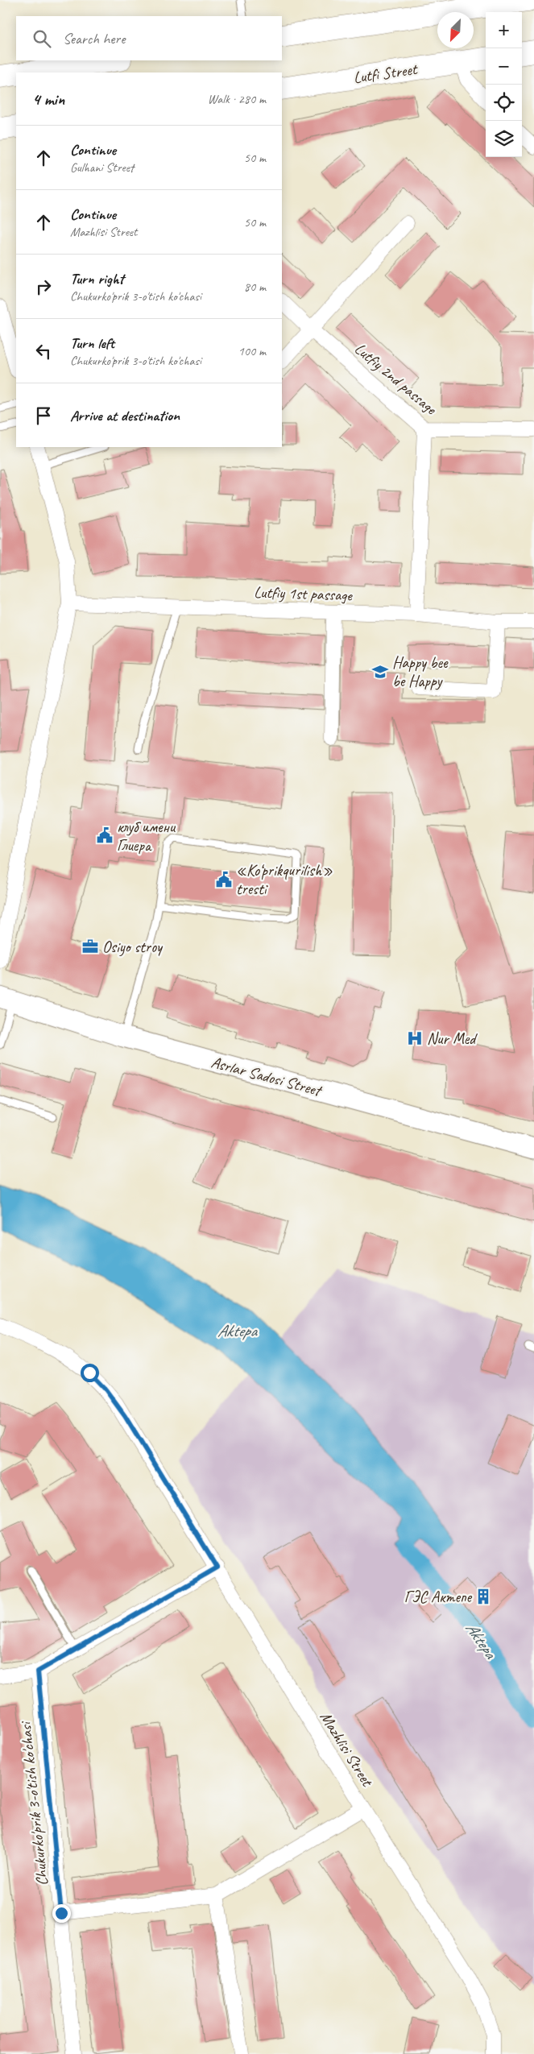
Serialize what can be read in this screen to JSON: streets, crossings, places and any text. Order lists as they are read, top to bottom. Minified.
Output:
{"streets":{"main road":["Lutfi Street"],"street":["Lutfiy 2nd passage","Lutfiy 1st passage","Asrlar Sadosi Street","Mazhlisi Street","Chukurko'prik 3-o'tish ko'chasi"]},"water":["Aktepa"],"places":{"school or university":["Happy bee be Happy"],"public building":["клуб имени Глиера","«Ko‘prikqurilish» tresti"],"office":["Osiyo stroy"],"hospital":["Nur Med"],"building":["ГЭС Актепe"]},"north":"bottom left","page":{"map_buttons":["+","−"],"search":"Search here","heading":["4 min","Walk · 280 m"],"list":[["Continue","Gulhani Street","50 m"],["Continue","Mazhlisi Street","50 m"],["Turn right","Chukurko'prik 3-o'tish ko'chasi","80 m"],["Turn left","Chukurko'prik 3-o'tish ko'chasi","100 m"],"Arrive at destination"]}}
